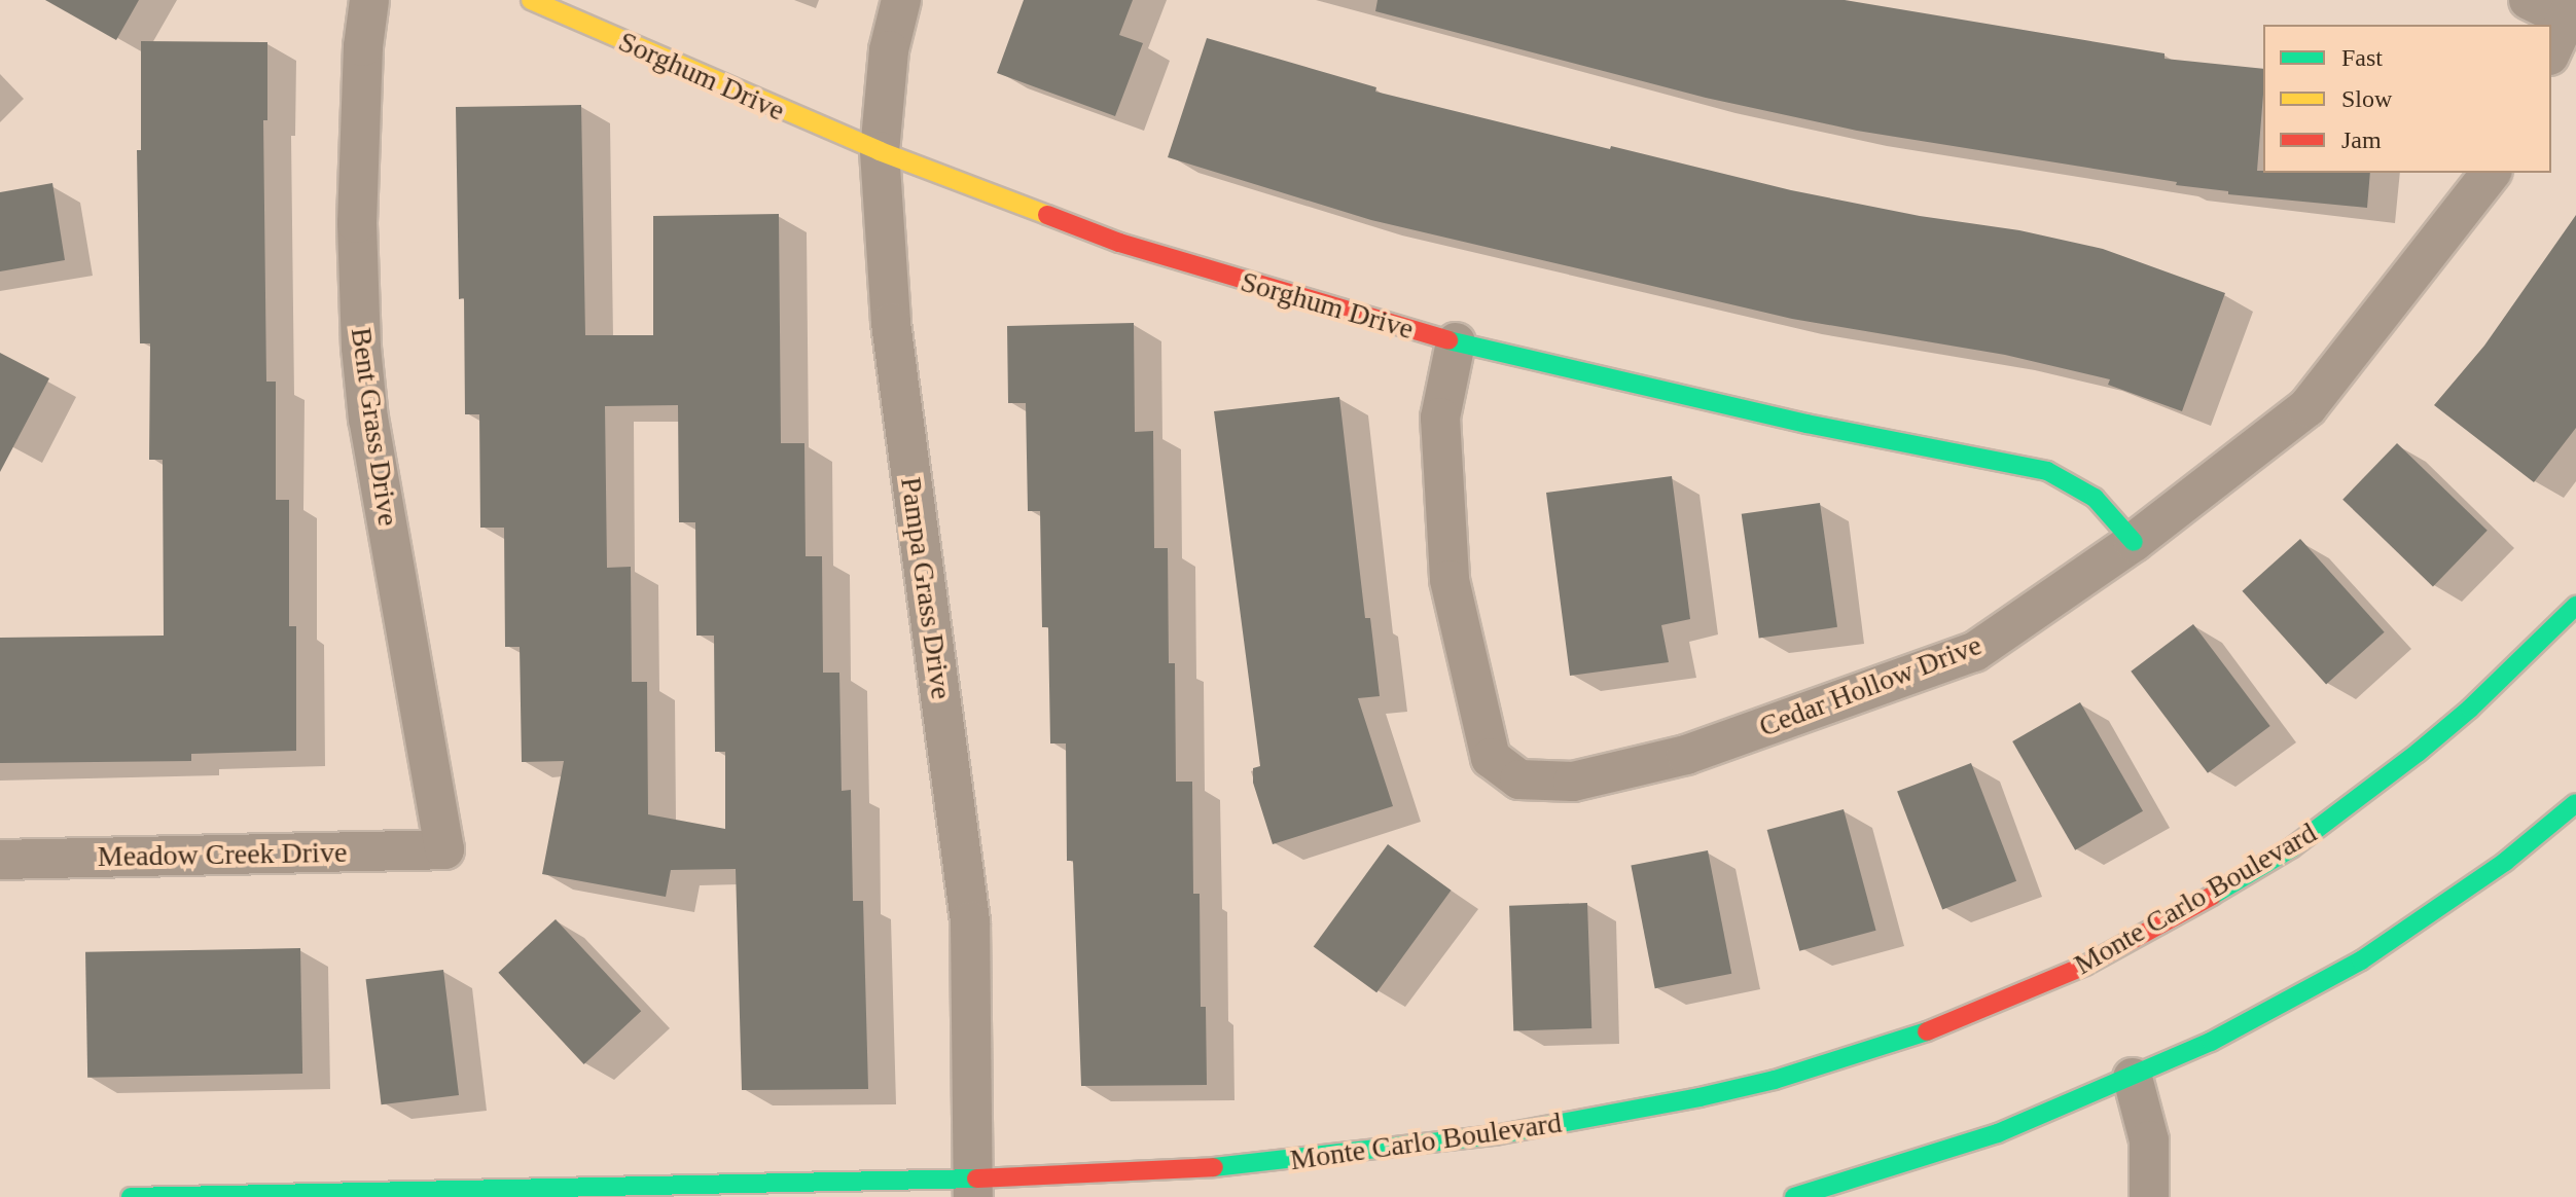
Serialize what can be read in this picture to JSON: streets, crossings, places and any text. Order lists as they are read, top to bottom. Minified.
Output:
{"streets":{"main road":["Sorghum Drive","Monte Carlo Boulevard"],"street":["Bent Grass Drive","Pampa Grass Drive","Cedar Hollow Drive","Meadow Creek Drive"]},"crossings":[["Sorghum Drive","Pampa Grass Drive"],["Sorghum Drive","Cedar Hollow Drive"],["Bent Grass Drive","Meadow Creek Drive"],["Pampa Grass Drive","Monte Carlo Boulevard"]],"legend":["Fast","Slow","Jam"]}
